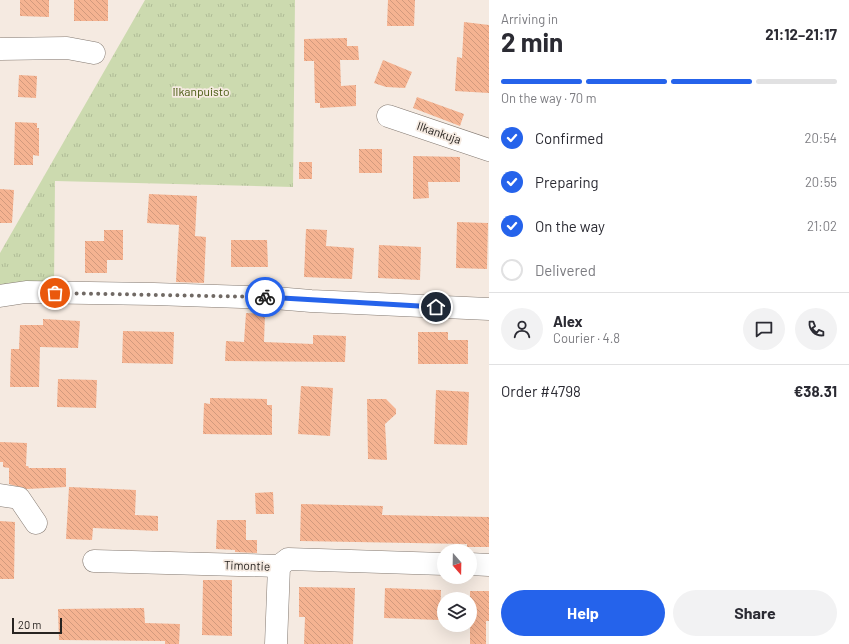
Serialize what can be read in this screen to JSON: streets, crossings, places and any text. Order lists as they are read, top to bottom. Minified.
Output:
{"streets":{"street":["Ilkankuja","Timontie"]},"parks":["Ilkanpuisto"],"scale_bar":"20 m","north":"bottom","page":{"heading":["2 min","Arriving in","21:12–21:17"],"panel":["Alex","Courier · 4.8","Order #4798","€38.31"],"bar":"On the way · 70 m","list":[["Confirmed","20:54"],["Preparing","20:55"],["On the way","21:02"],"Delivered"],"buttons":["Help","Share"],"scale":"20 m"}}
